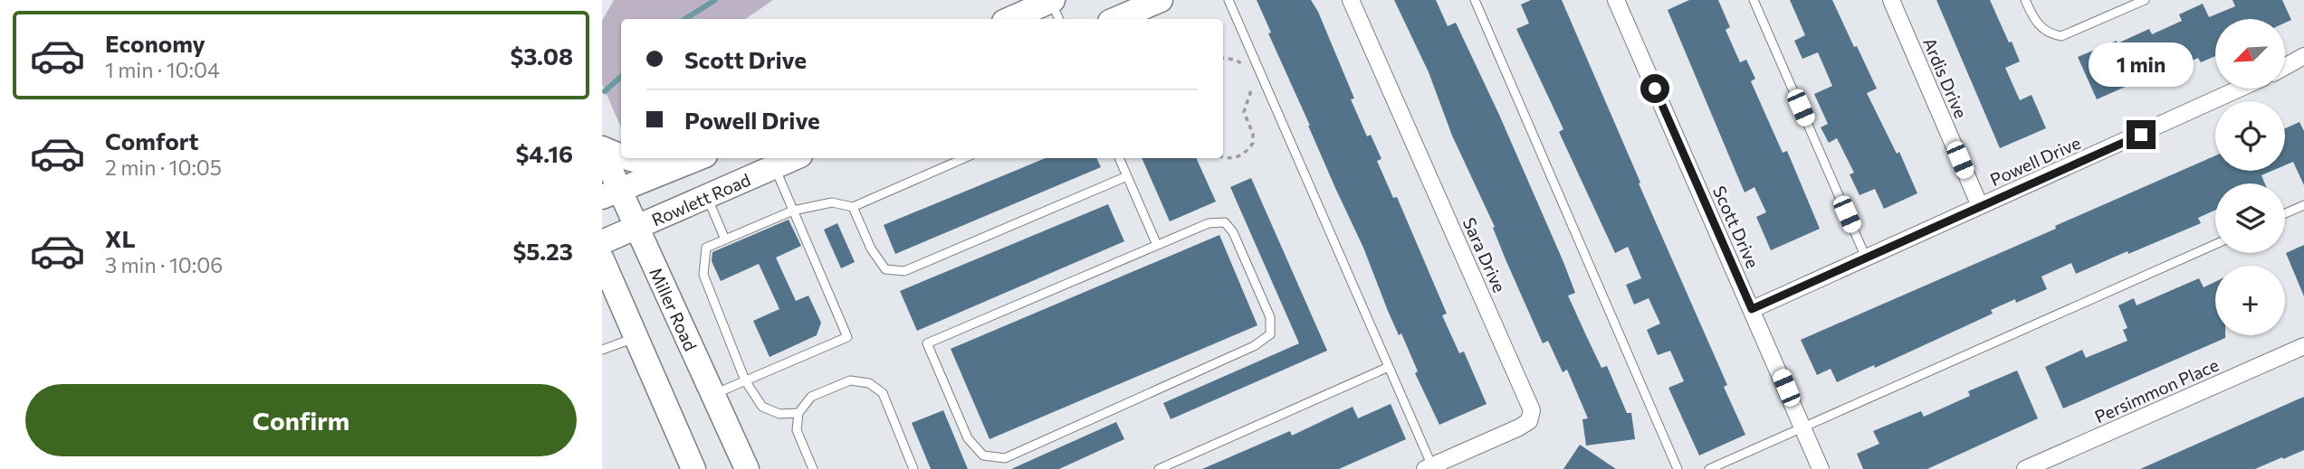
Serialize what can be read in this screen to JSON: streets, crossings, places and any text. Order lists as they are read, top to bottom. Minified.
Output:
{"streets":{"main road":["Rowlett Road","Miller Road"],"street":["Ardis Drive","Powell Drive","Scott Drive","Sara Drive","Persimmon Place"]},"crossings":[["Ardis Drive","Powell Drive"],["Powell Drive","Scott Drive"],["Rowlett Road","Miller Road"]],"north":"bottom left","page":{"list":[{"name":"Economy","note":"1 min · 10:04","value":"$3.08"},{"name":"Comfort","note":"2 min · 10:05","value":"$4.16"},{"name":"XL","note":"3 min · 10:06","value":"$5.23"}],"map_buttons":"+","banner":["Scott Drive","Powell Drive"],"bubble":"1 min","buttons":"Confirm"}}
